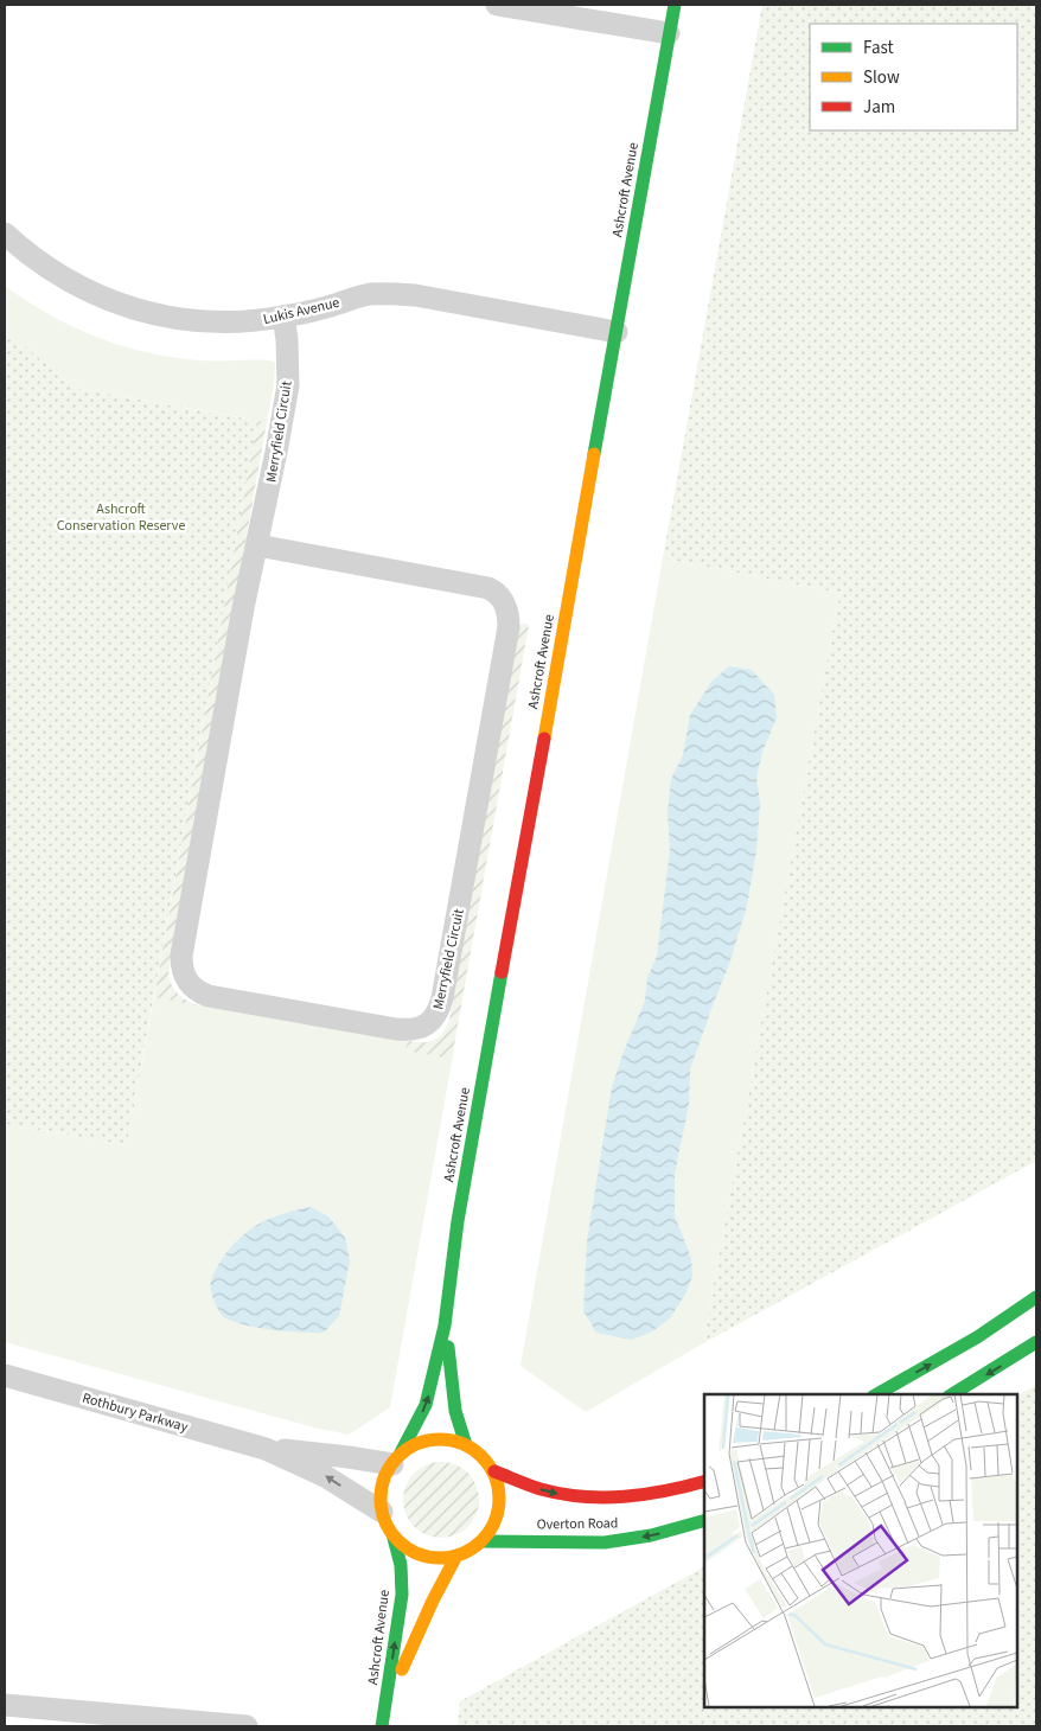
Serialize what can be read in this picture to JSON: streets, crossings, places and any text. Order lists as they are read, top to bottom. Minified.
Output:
{"streets":{"main road":["Ashcroft Avenue","Overton Road"],"street":["Lukis Avenue","Merryfield Circuit","Rothbury Parkway"]},"crossings":[["Ashcroft Avenue","Lukis Avenue"],["Ashcroft Avenue","Rothbury Parkway"],["Ashcroft Avenue","Overton Road"],["Lukis Avenue","Merryfield Circuit"],["Rothbury Parkway","Overton Road"]],"parks":["Ashcroft Conservation Reserve"],"legend":["Fast","Slow","Jam"]}
